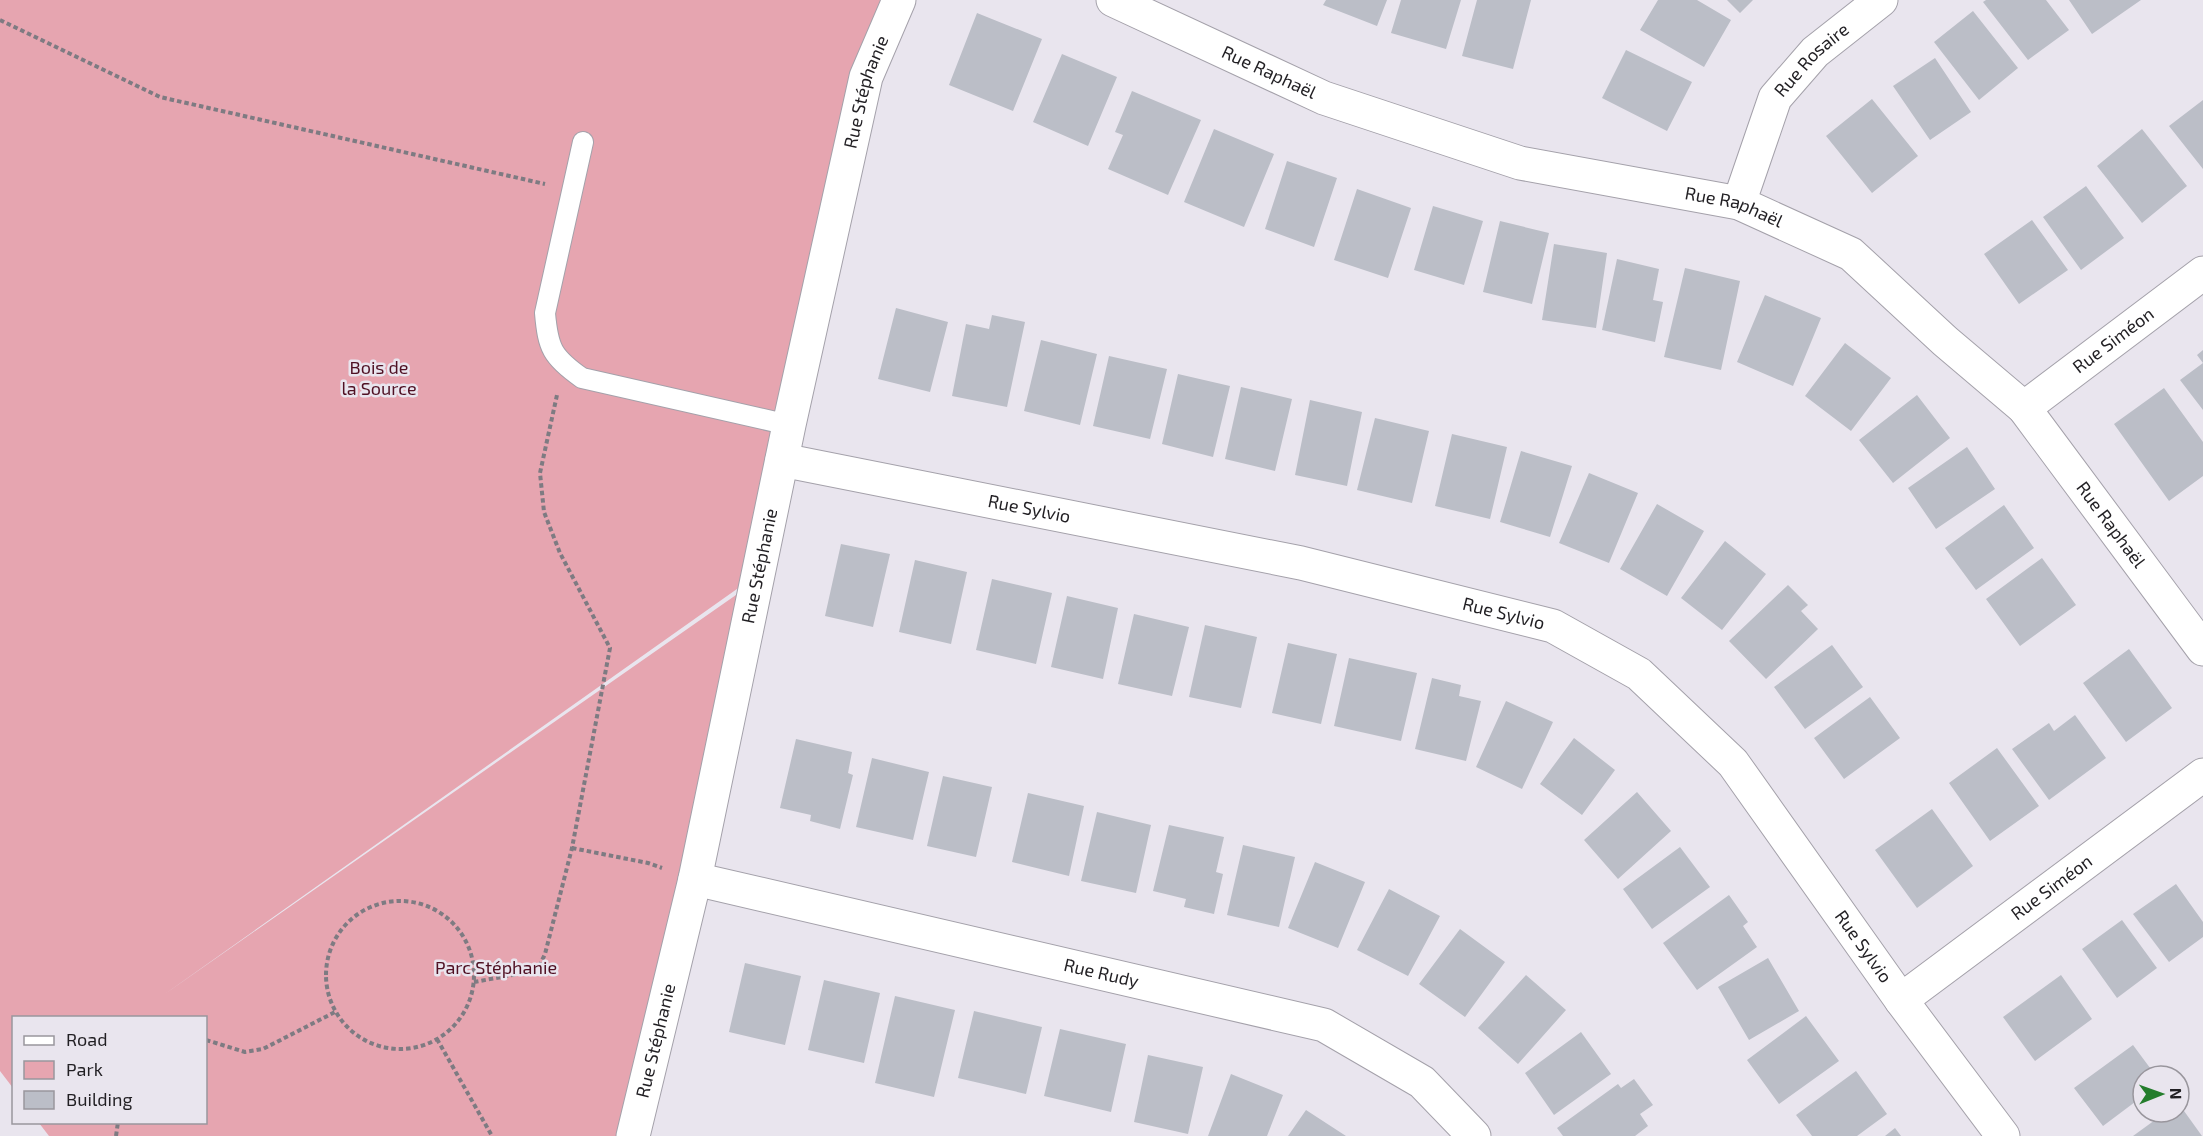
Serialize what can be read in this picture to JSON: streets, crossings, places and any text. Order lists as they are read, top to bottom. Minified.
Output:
{"streets":{"street":["Rue Rosaire","Rue Raphaël","Rue Stéphanie","Rue Siméon","Rue Sylvio","Rue Rudy"]},"crossings":[["Rue Rosaire","Rue Raphaël"],["Rue Raphaël","Rue Siméon"],["Rue Stéphanie","Rue Sylvio"],["Rue Stéphanie","Rue Rudy"],["Rue Siméon","Rue Sylvio"]],"parks":["Bois de la Source","Parc Stéphanie"],"legend":["Road","Park","Building"],"north":"right"}
